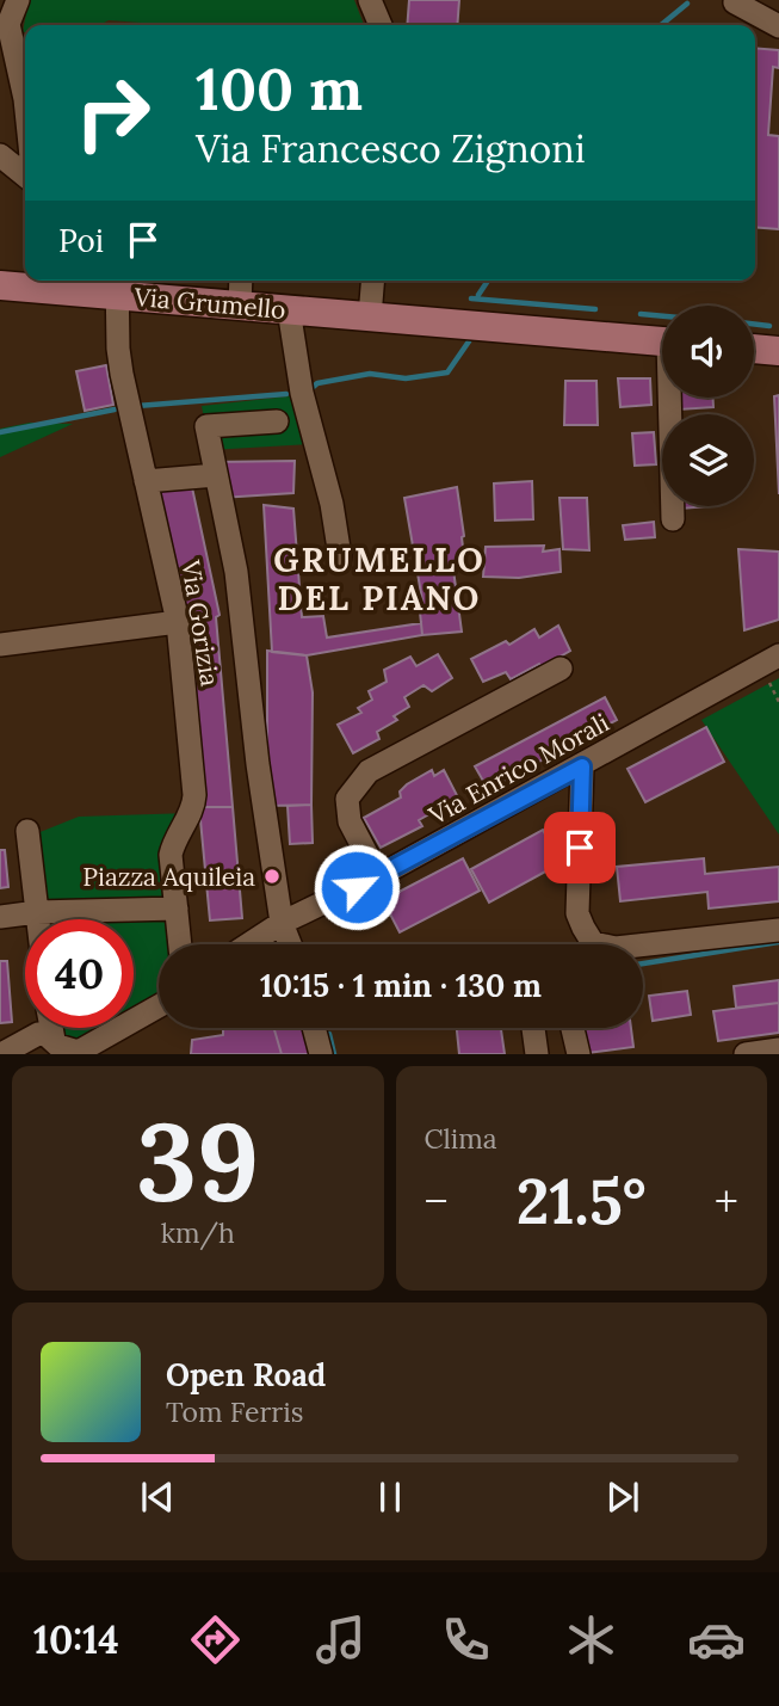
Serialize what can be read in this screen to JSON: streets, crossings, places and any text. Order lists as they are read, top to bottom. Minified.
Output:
{"streets":{"main road":["Via Grumello"],"street":["Via Gorizia","Via Enrico Morali"]},"crossings":[["Via Grumello","Via Gorizia"]],"districts":["GRUMELLO DEL PIANO"],"places":["Piazza Aquileia"],"page":{"turn":["100 m","Via Francesco Zignoni"],"then":"Poi","limit":"40","trip":"10:15 · 1 min · 130 m","tile":[["39","km/h"],"Clima"],"heat":["−","21.5°","+"],"song":["Open Road","Tom Ferris"],"tabs":"10:14"}}
